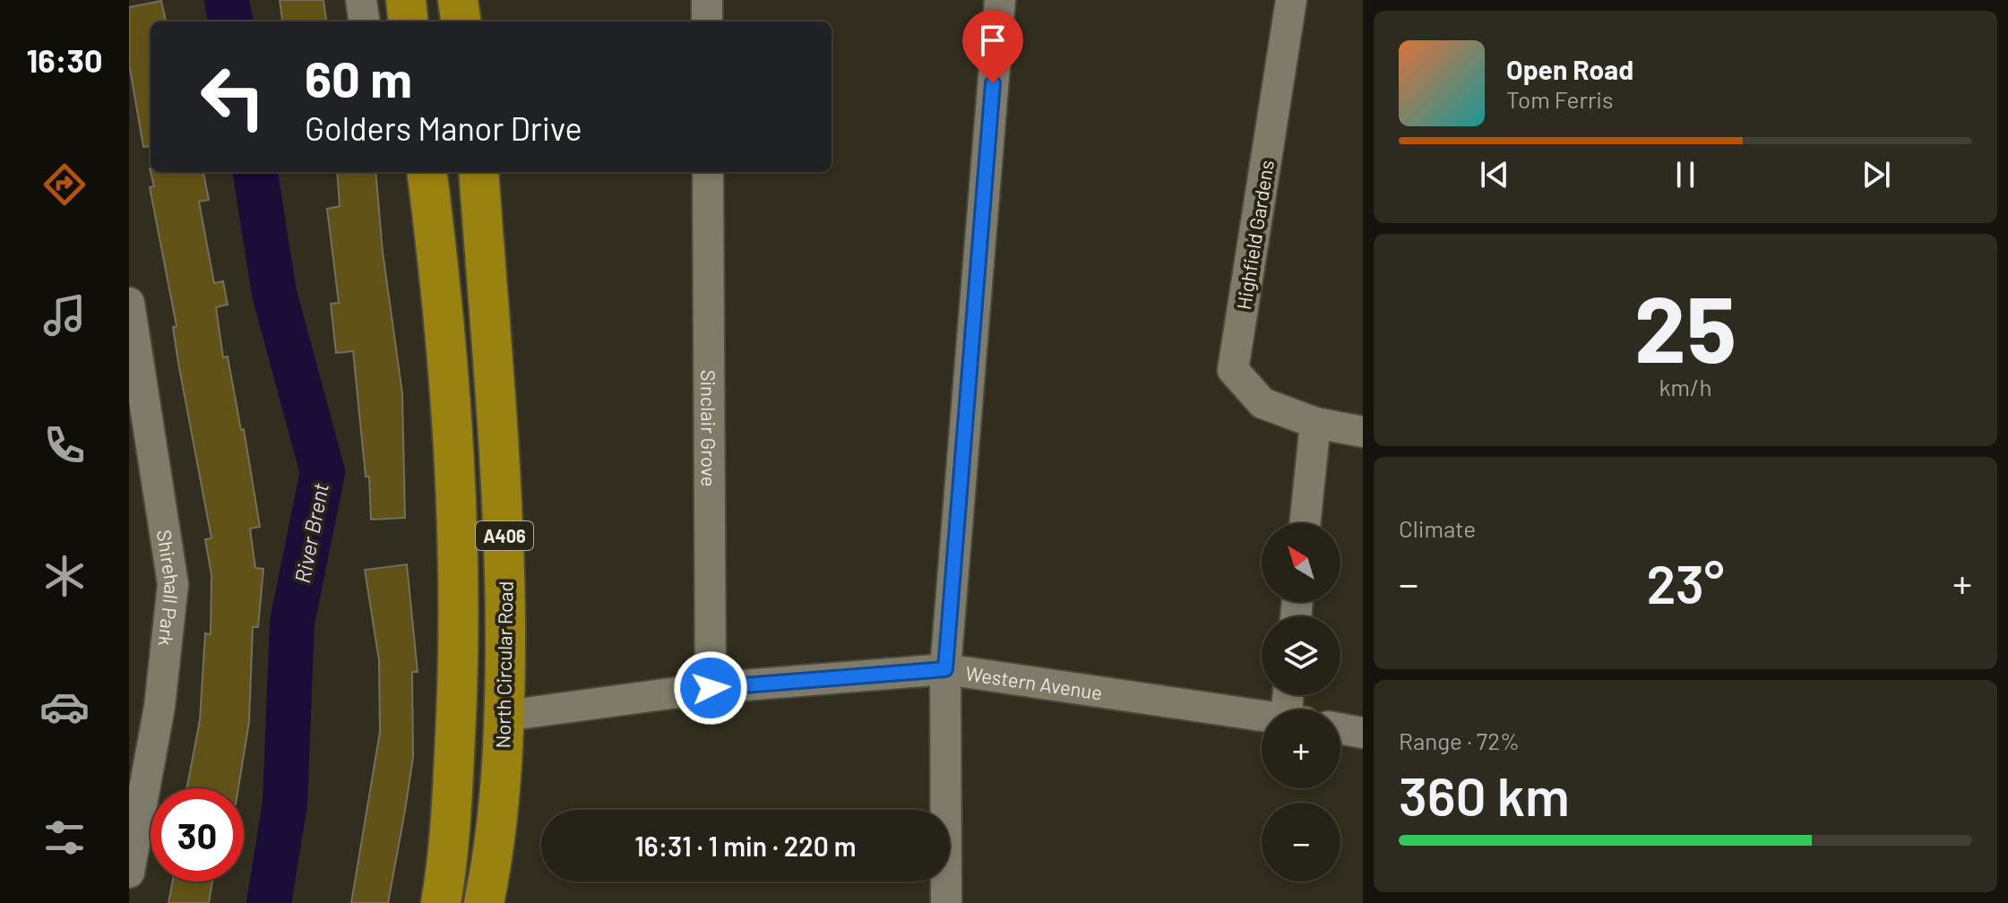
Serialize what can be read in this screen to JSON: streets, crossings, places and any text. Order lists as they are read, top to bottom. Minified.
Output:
{"streets":{"highway":["A406","North Circular Road"],"street":["Highfield Gardens","Sinclair Grove","Shirehall Park","Western Avenue"]},"crossings":[["Sinclair Grove","Western Avenue"],["North Circular Road","Western Avenue"]],"water":["River Brent"],"north":"top left","page":{"tabs":"16:30","turn":["60 m","Golders Manor Drive"],"song":["Open Road","Tom Ferris"],"tile":[["25","km/h"],"Climate",["Range · 72%","360 km"]],"map_buttons":["+","−"],"heat":["−","23°","+"],"limit":"30","trip":"16:31 · 1 min · 220 m"}}
